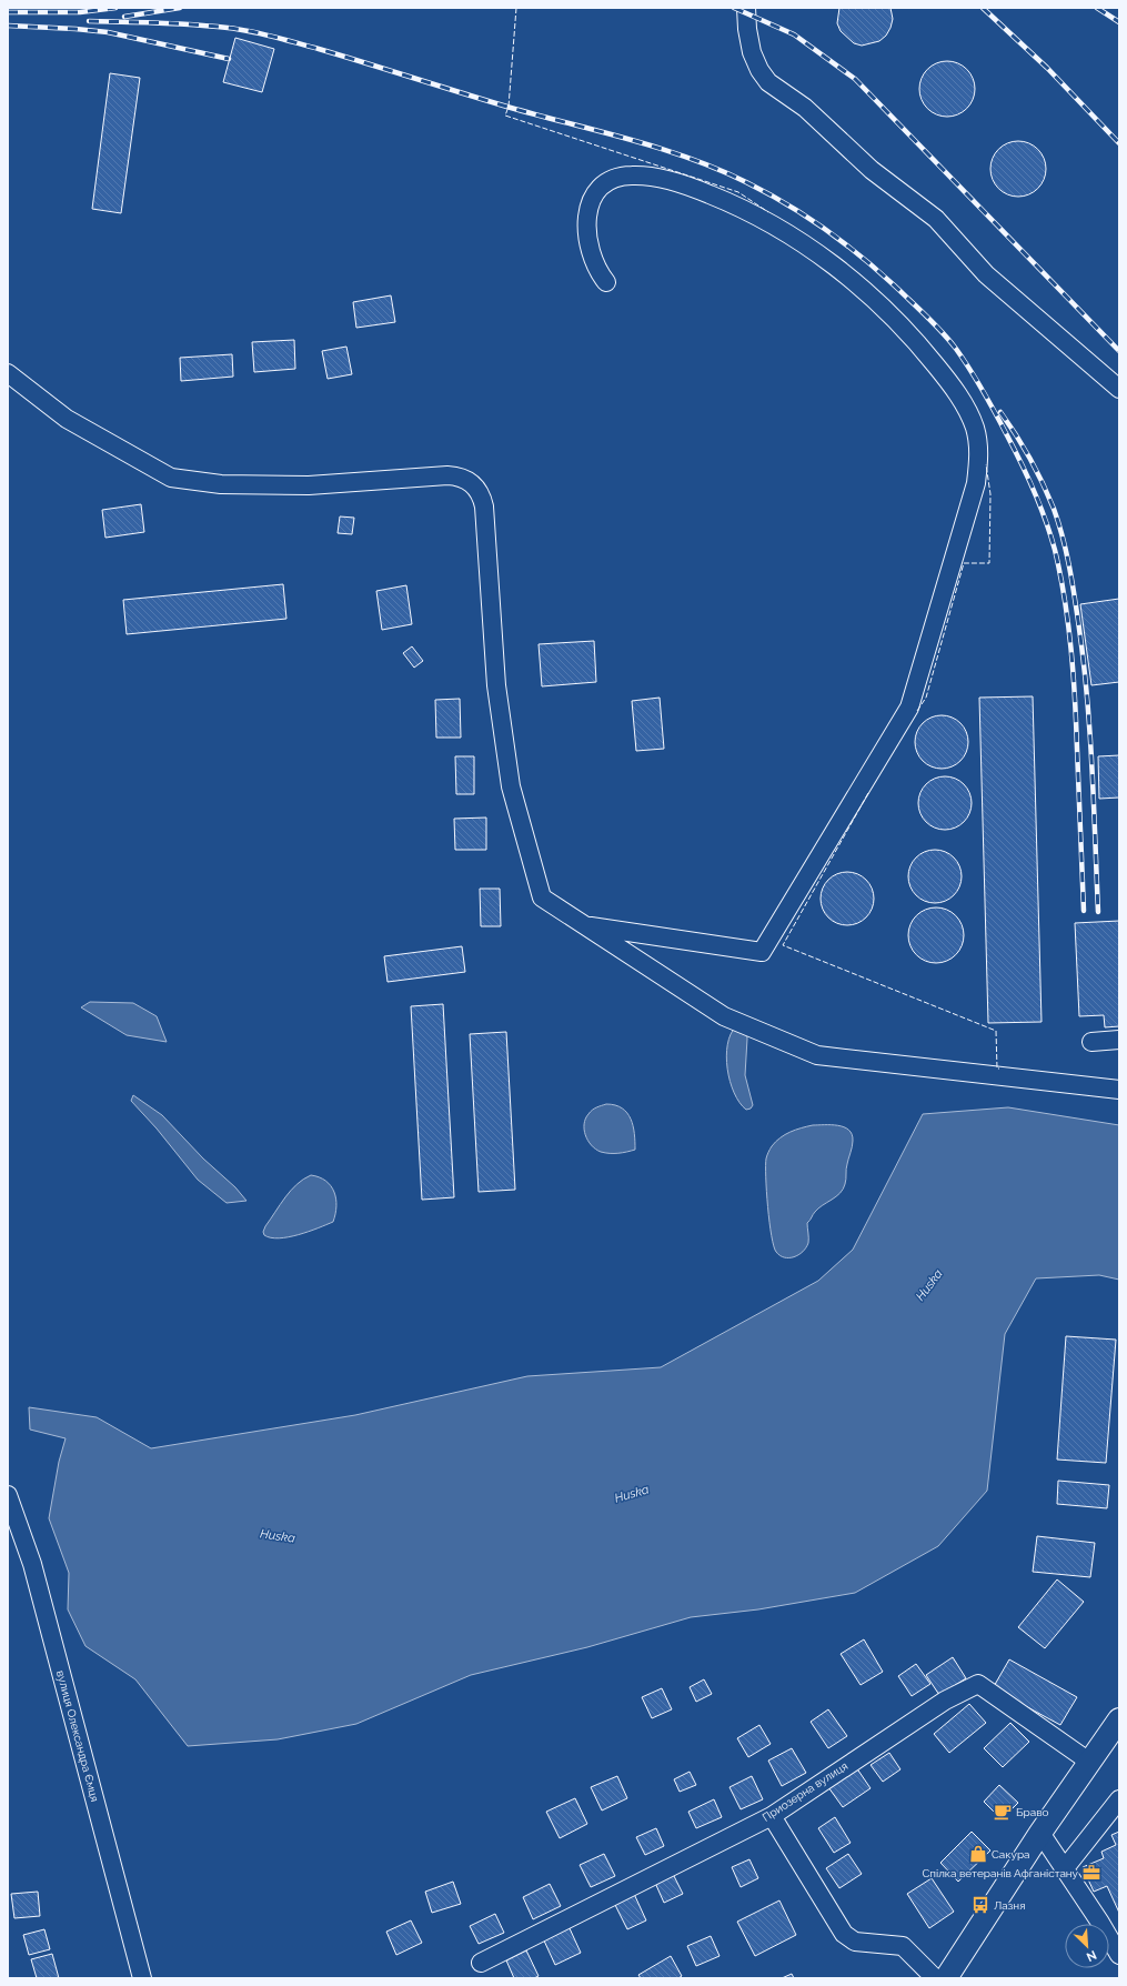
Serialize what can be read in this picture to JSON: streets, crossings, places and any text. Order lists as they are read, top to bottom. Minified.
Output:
{"streets":{"street":["вулиця Олександра Ємця","Приозерна вулиця"]},"water":["Huska"],"places":{"cafe":["Браво"],"shop":["Сакура"],"office":["Спілка ветеранів Афганістану"],"bus stop":["Лазня"]},"north":"bottom right"}
